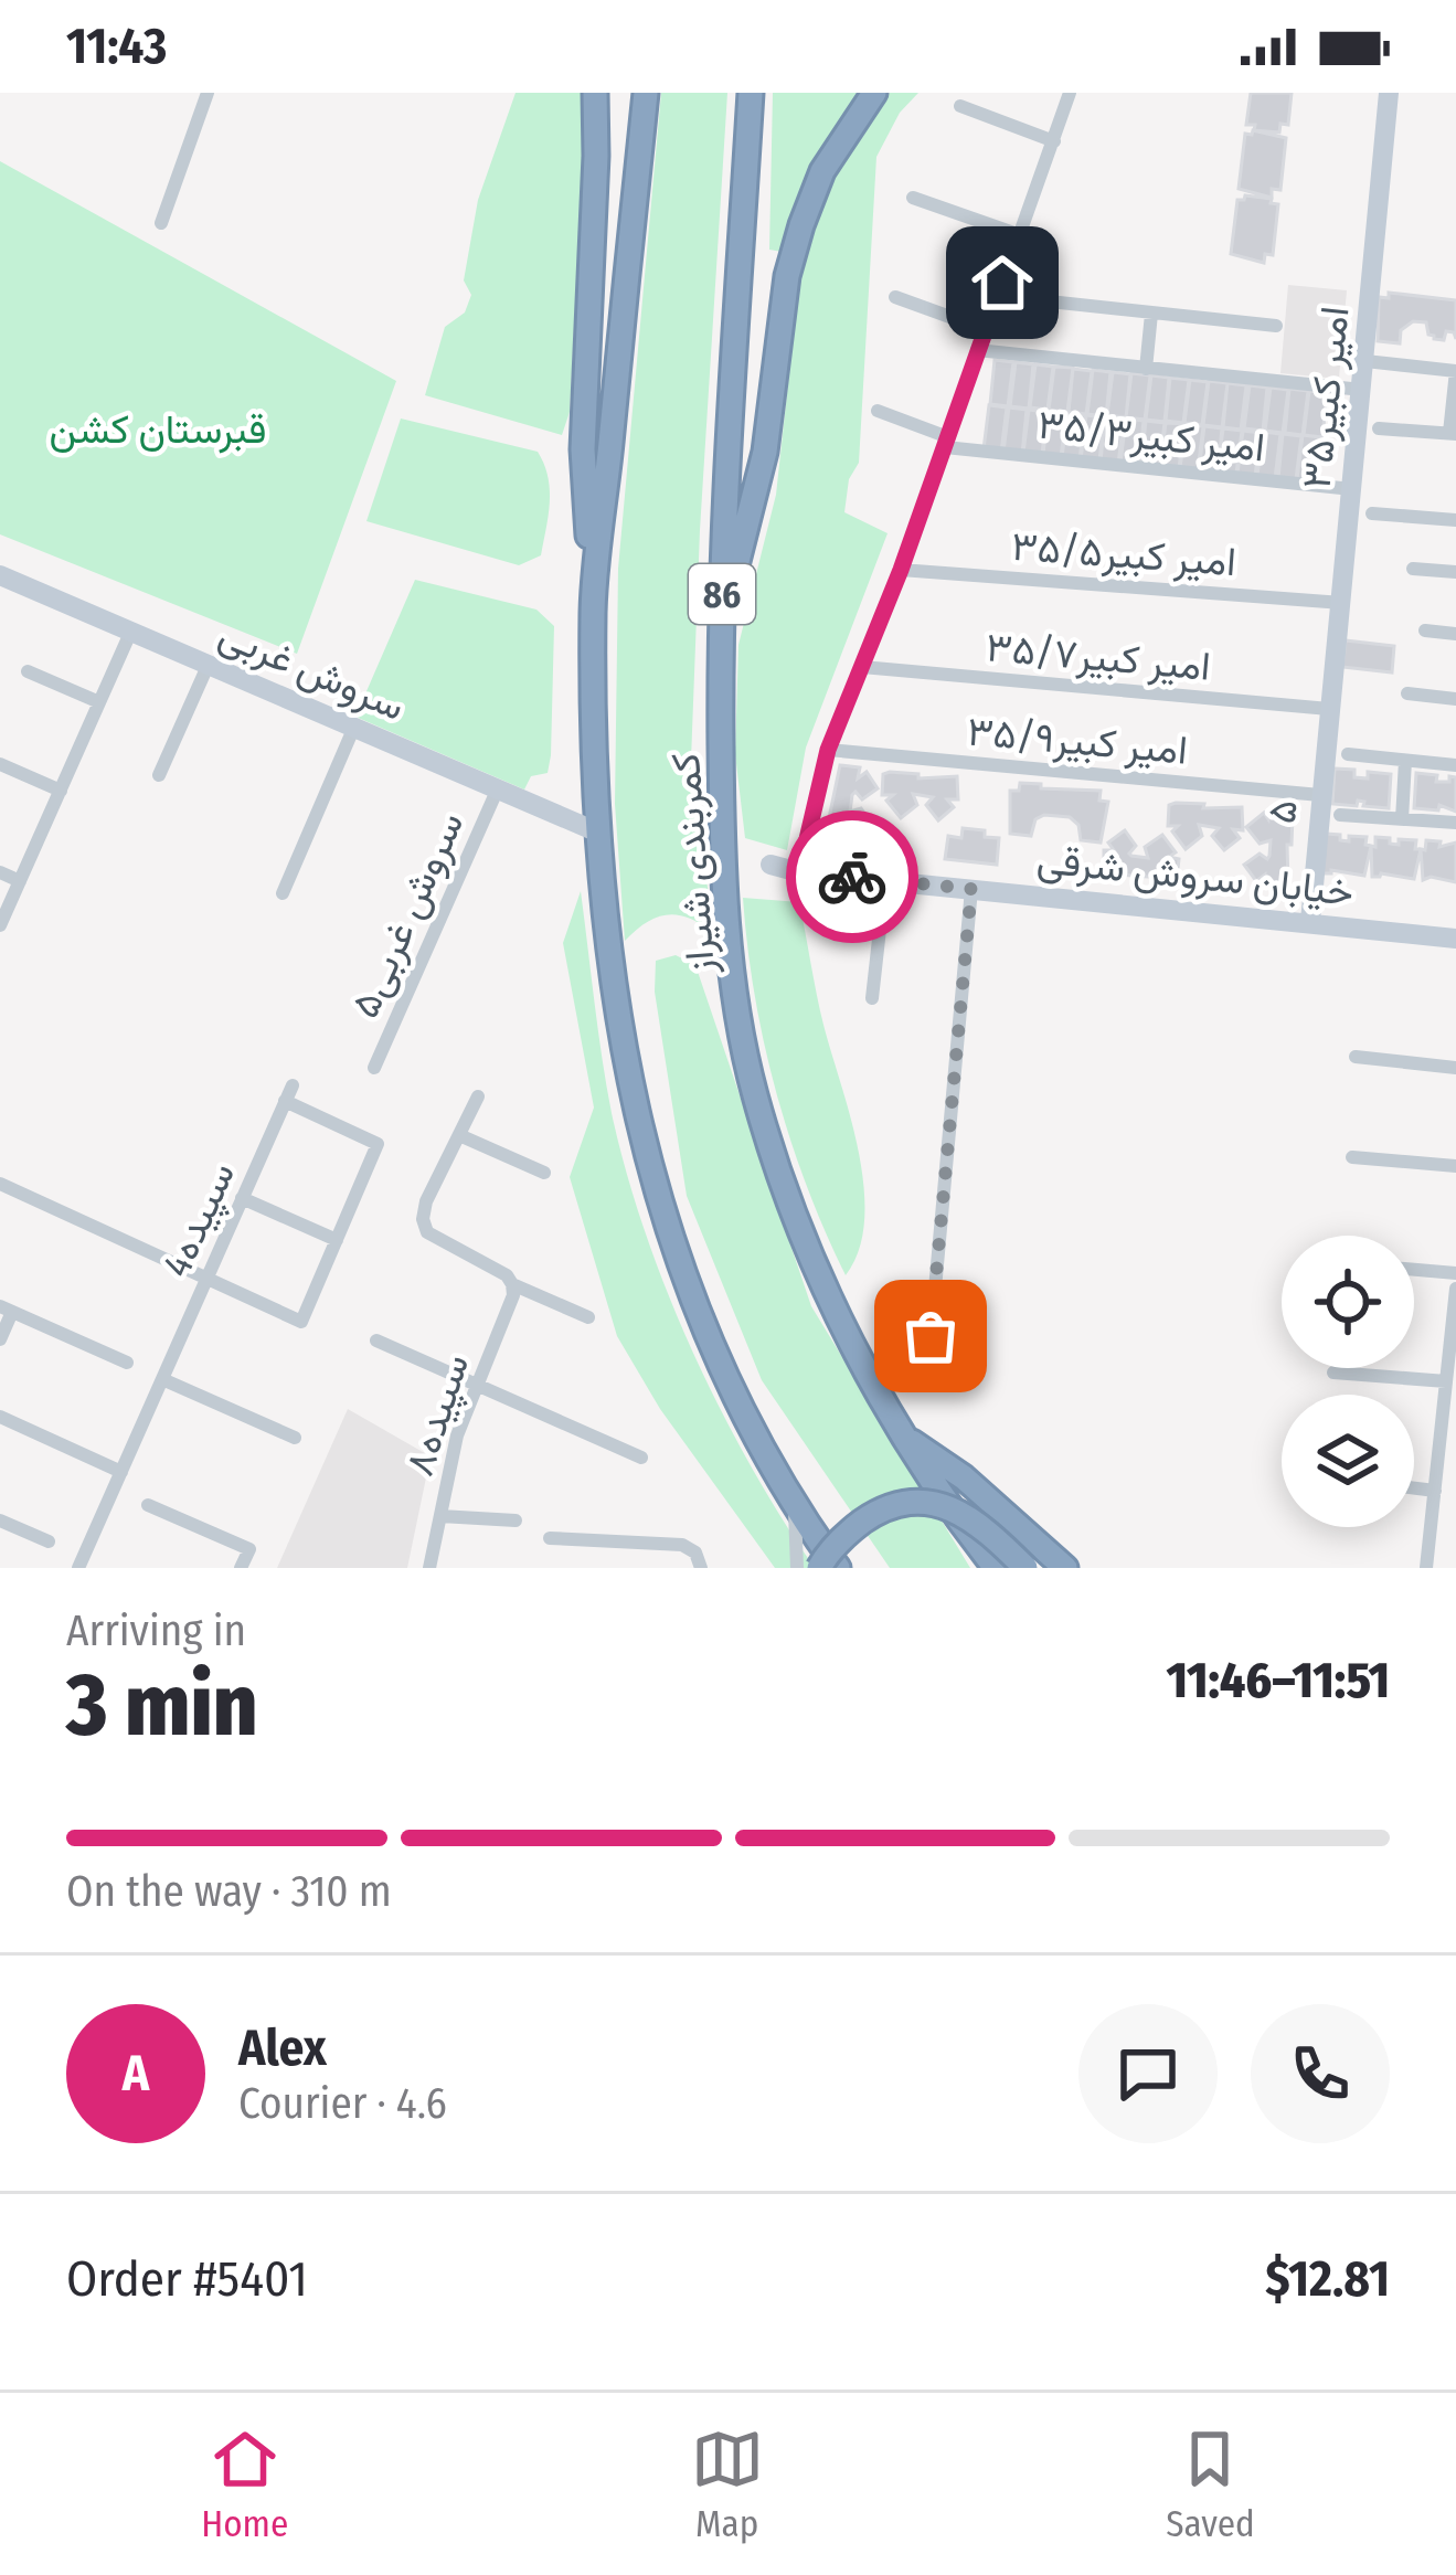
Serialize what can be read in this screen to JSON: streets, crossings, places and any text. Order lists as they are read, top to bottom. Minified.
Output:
{"streets":{"highway":["86","کمربندی شیراز"],"street":["امیر کبیر۳۵","امیر کبیر۳۵/۳","امیر کبیر۳۵/۵","امیر کبیر۳۵/۷","سروش غربی","امیر کبیر۳۵/۹","۵","خیابان سروش شرقی","سروش غربی۵","4سپیده","سپیده۸"]},"crossings":[["امیر کبیر۳۵","امیر کبیر۳۵/۳"],["امیر کبیر۳۵","امیر کبیر۳۵/۵"],["امیر کبیر۳۵","امیر کبیر۳۵/۷"],["امیر کبیر۳۵","۵"],["امیر کبیر۳۵/۷","۵"],["سروش غربی","سروش غربی۵"],["امیر کبیر۳۵/۹","۵"],["۵","خیابان سروش شرقی"]],"parks":["قبرستان کشن"],"page":{"status":"11:43","heading":["3 min","Arriving in","11:46–11:51"],"panel":["Alex","Courier · 4.6","Order #5401","$12.81"],"bar":"On the way · 310 m","round":"A","tabs":["Home","Map","Saved"]}}
